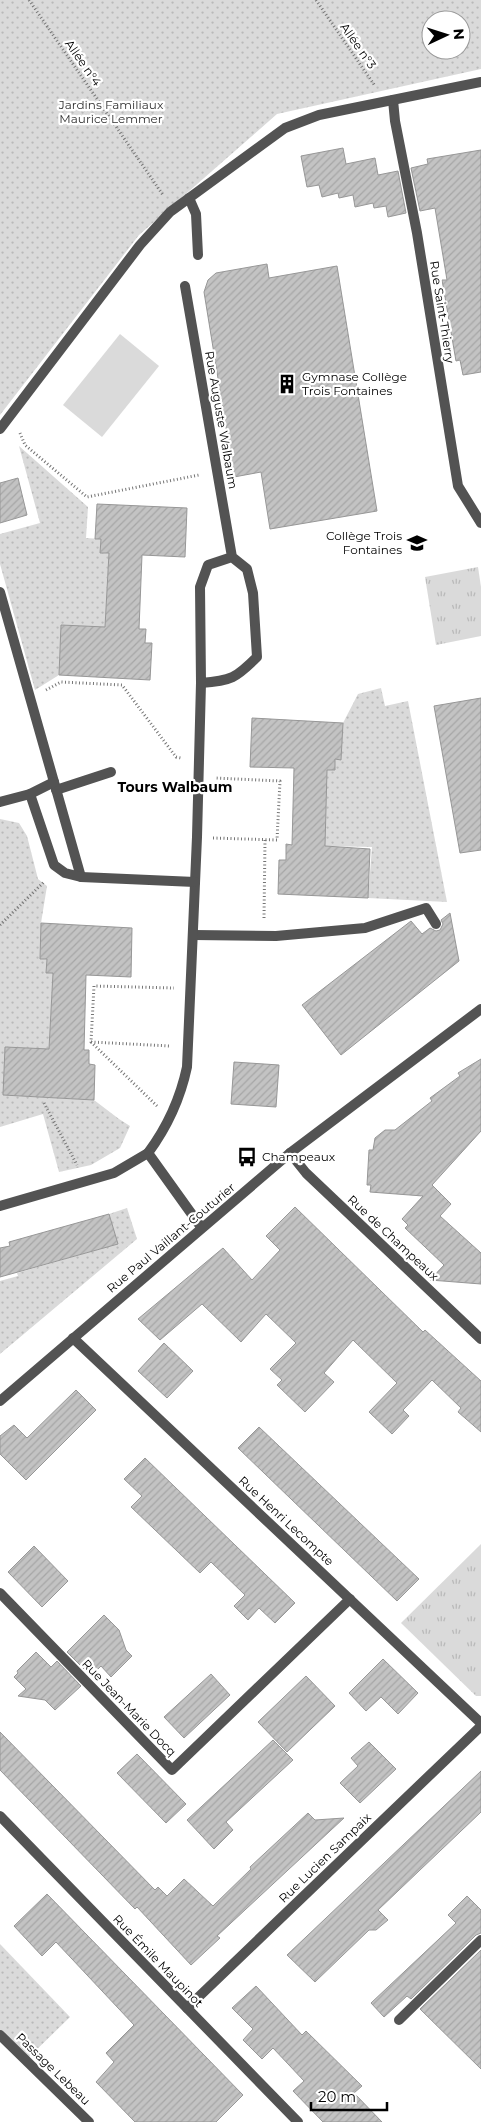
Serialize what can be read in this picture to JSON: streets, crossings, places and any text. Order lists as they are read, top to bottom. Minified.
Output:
{"streets":{"street":["Rue Saint-Thierry","Rue Auguste Walbaum","Rue Paul Vaillant-Couturier","Rue de Champeaux","Rue Henri Lecompte","Rue Jean-Marie Docq","Rue Lucien Sampaix","Rue Émile Maupinot","Passage Lebeau"],"path":["Allée n°3","Allée n°4"]},"crossings":[["Allée n°3","Rue Saint-Thierry"],["Rue Paul Vaillant-Couturier","Rue de Champeaux"],["Rue Paul Vaillant-Couturier","Rue Henri Lecompte"],["Rue Henri Lecompte","Rue Jean-Marie Docq"],["Rue Henri Lecompte","Rue Lucien Sampaix"],["Rue Lucien Sampaix","Rue Émile Maupinot"]],"districts":["Tours Walbaum"],"parks":["Jardins Familiaux Maurice Lemmer"],"places":{"building":["Gymnase Collège Trois Fontaines"],"school or university":["Collège Trois Fontaines"],"bus stop":["Champeaux"]},"scale_bar":"20 m","north":"right"}
